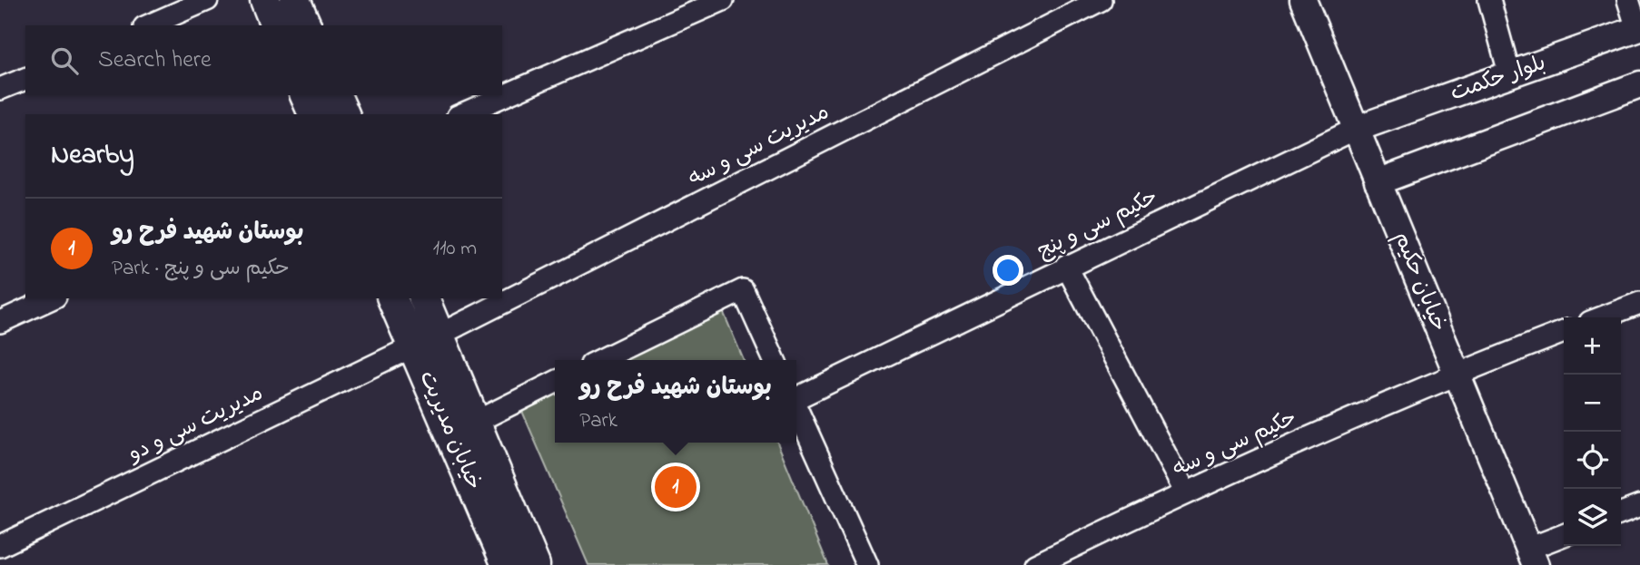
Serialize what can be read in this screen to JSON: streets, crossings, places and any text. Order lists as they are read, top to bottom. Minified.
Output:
{"streets":{"main road":["خیابان مدیریت"],"street":["بلوار حکمت","مدیریت سی و سه","حکیم سی و پنج","خیابان حکیم","مدیریت سی و دو","حکیم سی و سه"]},"crossings":[["بلوار حکمت","حکیم سی و پنج"],["بلوار حکمت","خیابان حکیم"],["مدیریت سی و سه","خیابان مدیریت"],["حکیم سی و پنج","خیابان حکیم"],["خیابان حکیم","حکیم سی و سه"],["مدیریت سی و دو","خیابان مدیریت"]],"page":{"search":"Search here","heading":"Nearby","list":[{"mark":"1","name":"بوستان شهید فرح رو","note":"Park · حکیم سی و پنج","value":"110 m"}],"map_buttons":["+","−"],"popup":["بوستان شهید فرح رو","Park"],"pins":"1"}}
